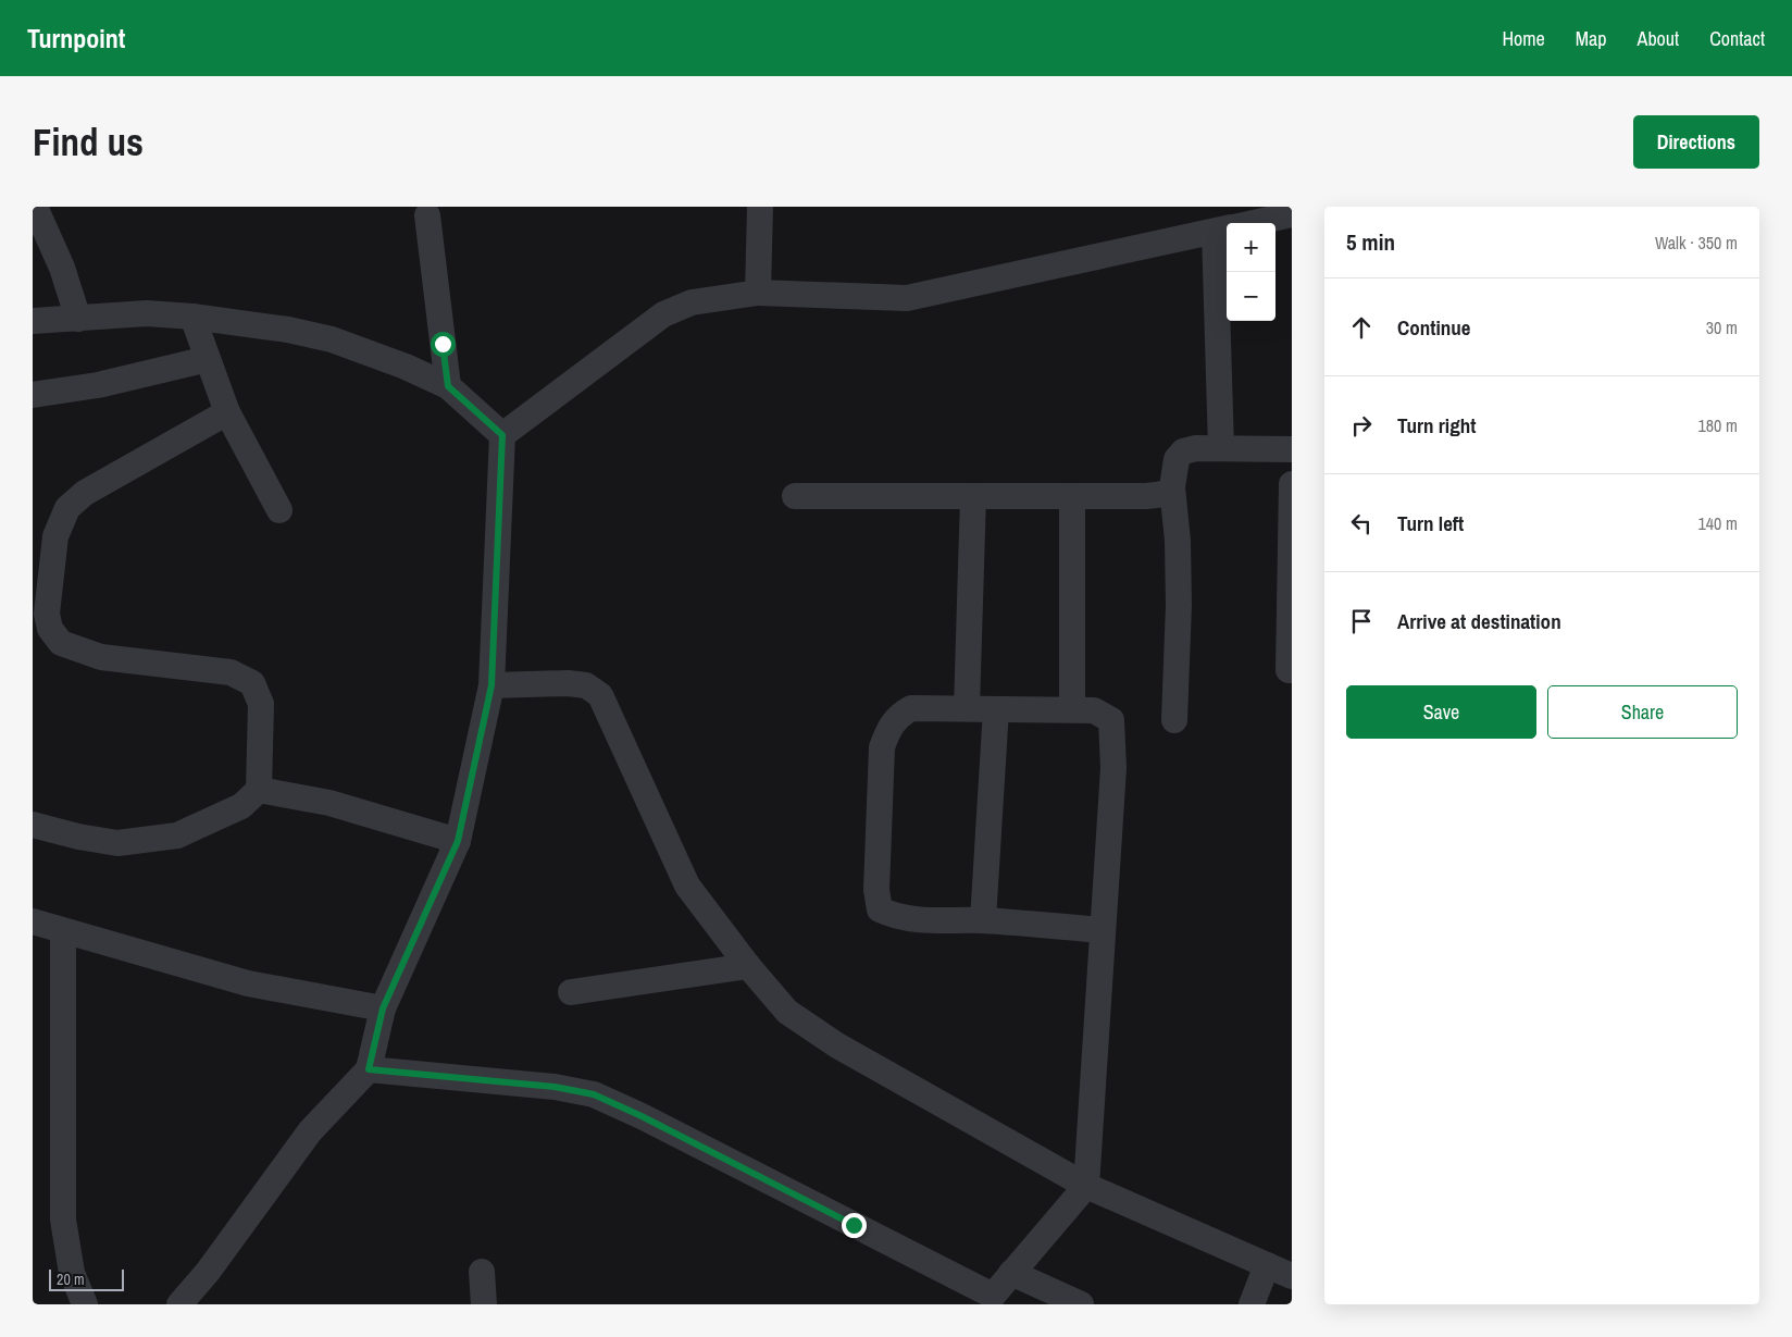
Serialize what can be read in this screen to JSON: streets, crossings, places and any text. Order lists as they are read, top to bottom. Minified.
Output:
{"scale_bar":"20 m","page":{"header":"Turnpoint","nav":["Home","Map","About","Contact"],"buttons":["Directions",["Save","Share"]],"title":"Find us","heading":["5 min","Walk · 350 m"],"map_buttons":["+","−"],"list":[["Continue","30 m"],["Turn right","180 m"],["Turn left","140 m"],"Arrive at destination"],"scale":"20 m"}}
